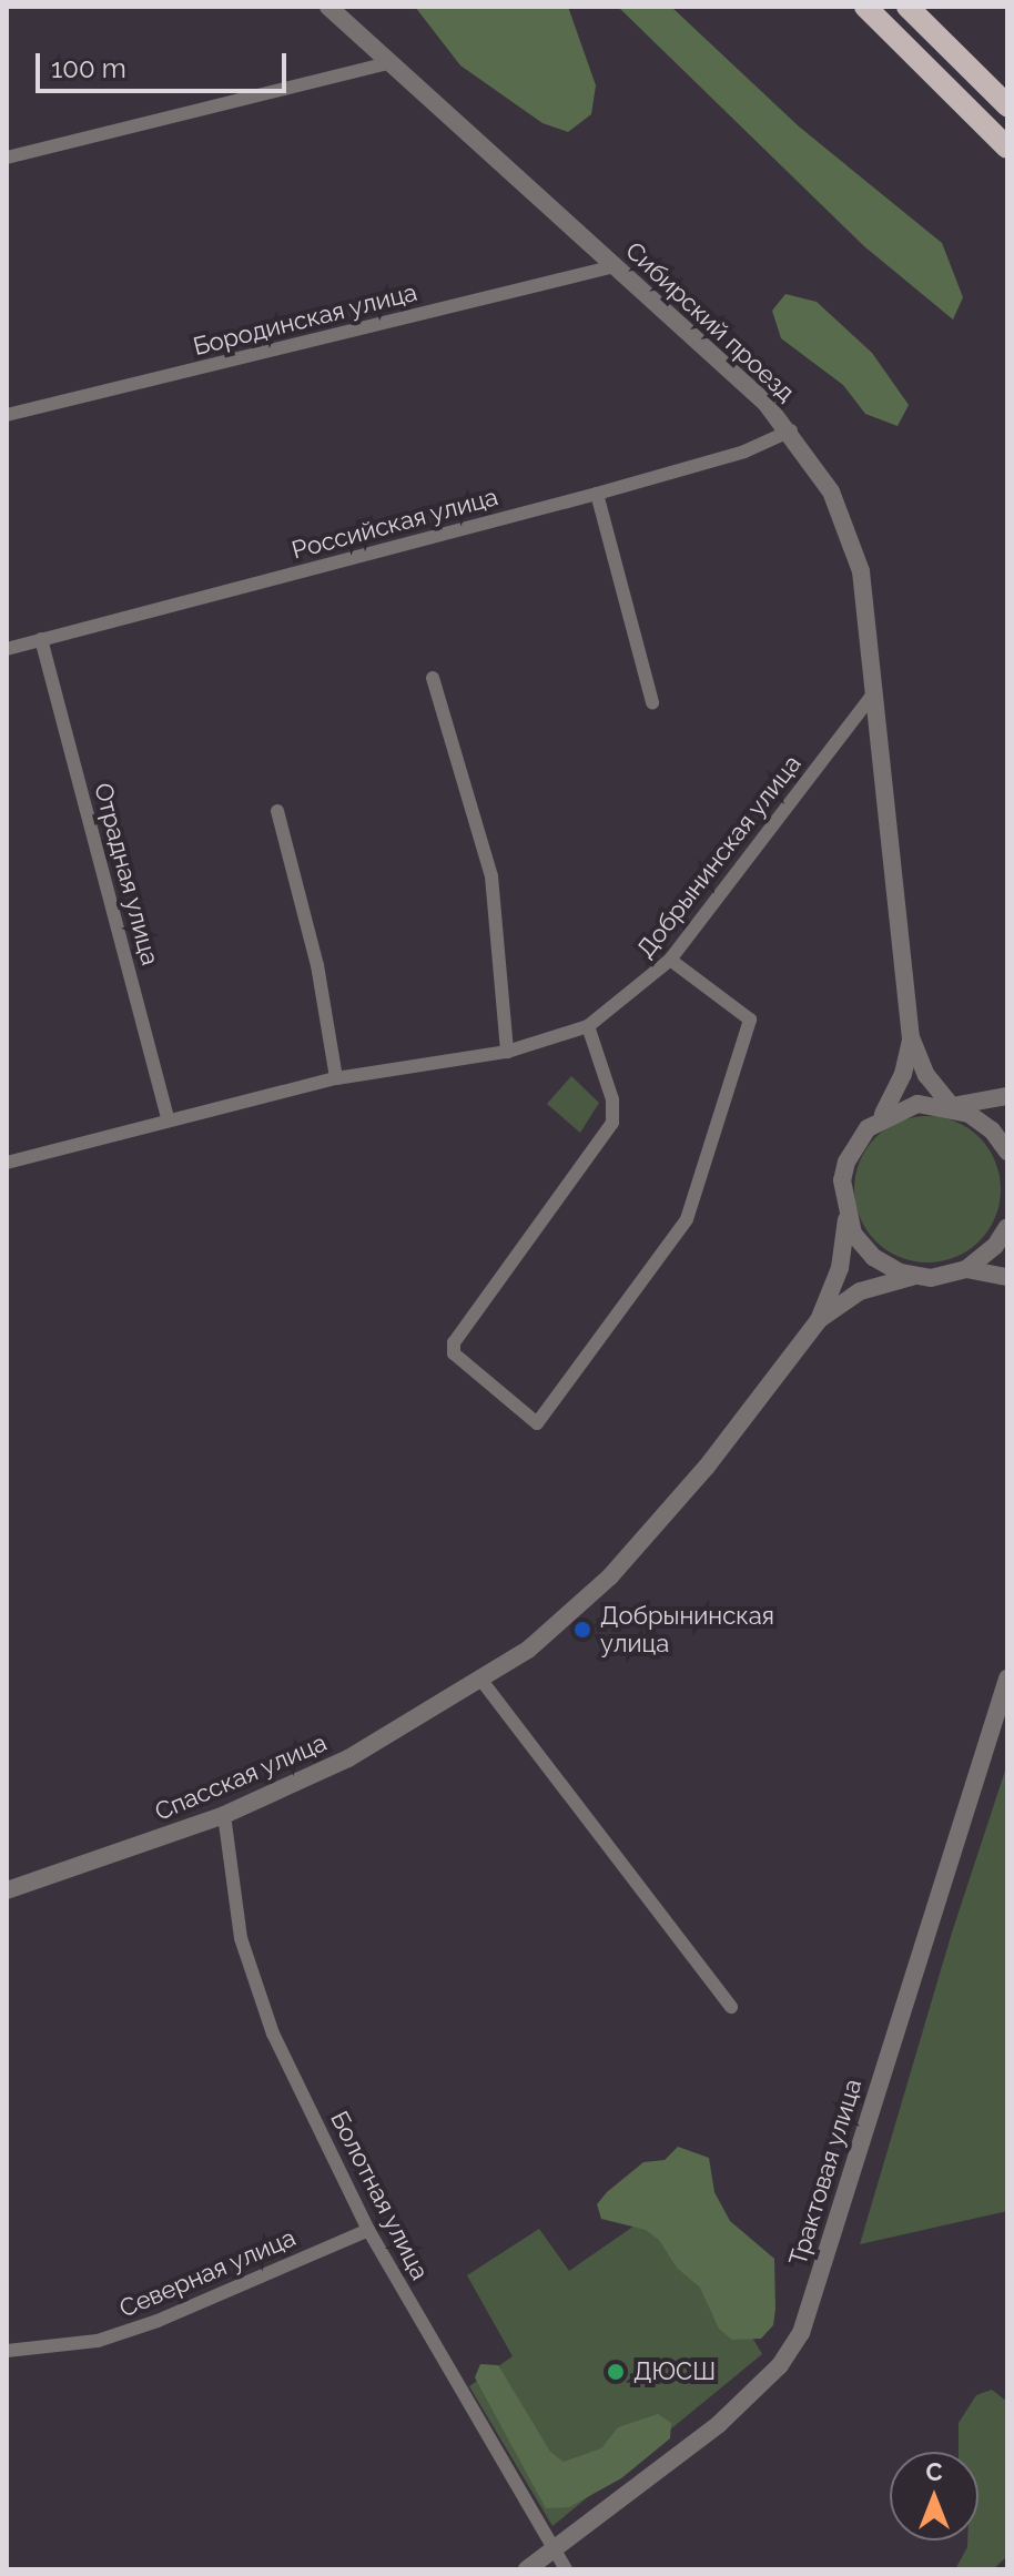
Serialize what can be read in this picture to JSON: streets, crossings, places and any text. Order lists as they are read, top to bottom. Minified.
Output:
{"streets":{"street":["Бородинская улица","Сибирский проезд","Российская улица","Добрынинская улица","Отрадная улица","Спасская улица","Трактовая улица","Болотная улица","Северная улица"]},"crossings":[["Бородинская улица","Сибирский проезд"],["Сибирский проезд","Российская улица"],["Сибирский проезд","Добрынинская улица"],["Сибирский проезд","Спасская улица"],["Российская улица","Отрадная улица"],["Добрынинская улица","Отрадная улица"],["Спасская улица","Болотная улица"],["Трактовая улица","Болотная улица"],["Болотная улица","Северная улица"]],"places":["Добрынинская улица","ДЮСШ"],"scale_bar":"100 m","north":"top"}
